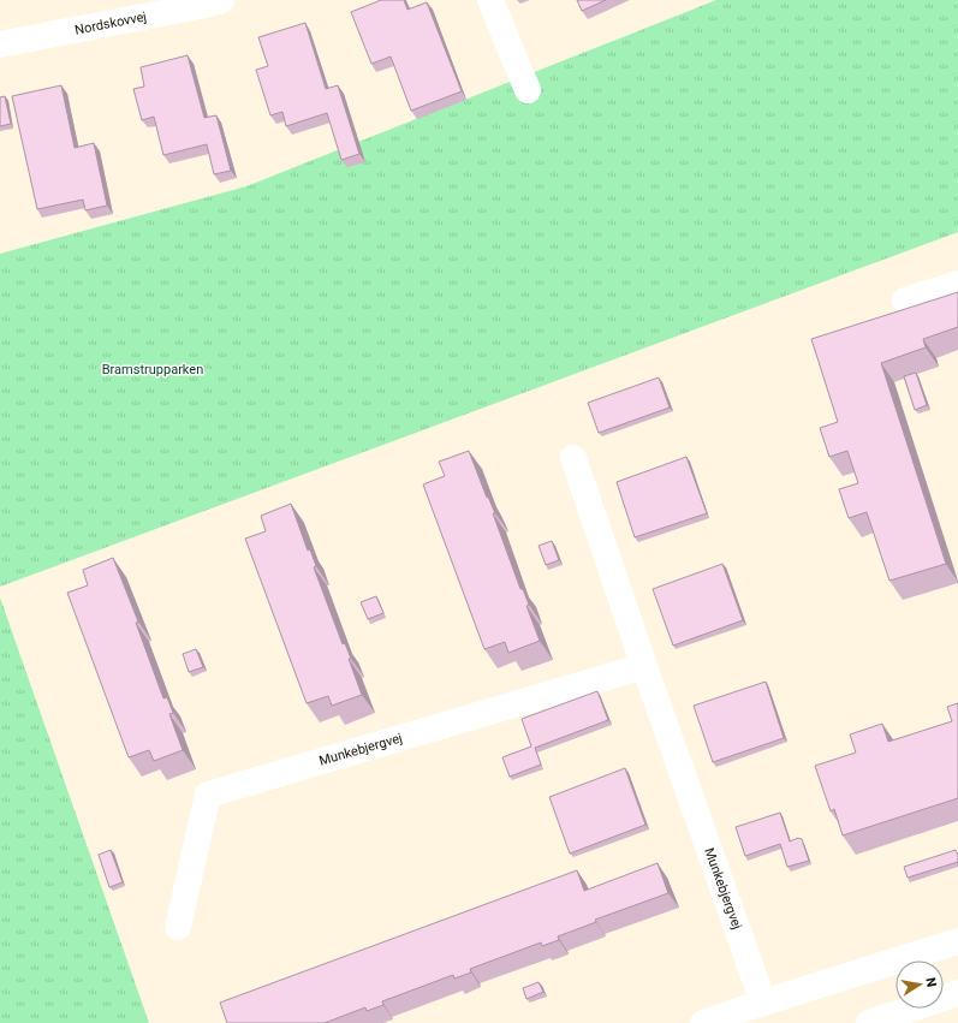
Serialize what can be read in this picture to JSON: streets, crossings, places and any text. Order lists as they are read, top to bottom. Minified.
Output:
{"streets":{"street":["Nordskovvej","Munkebjergvej"]},"parks":["Bramstrupparken"],"north":"right"}
